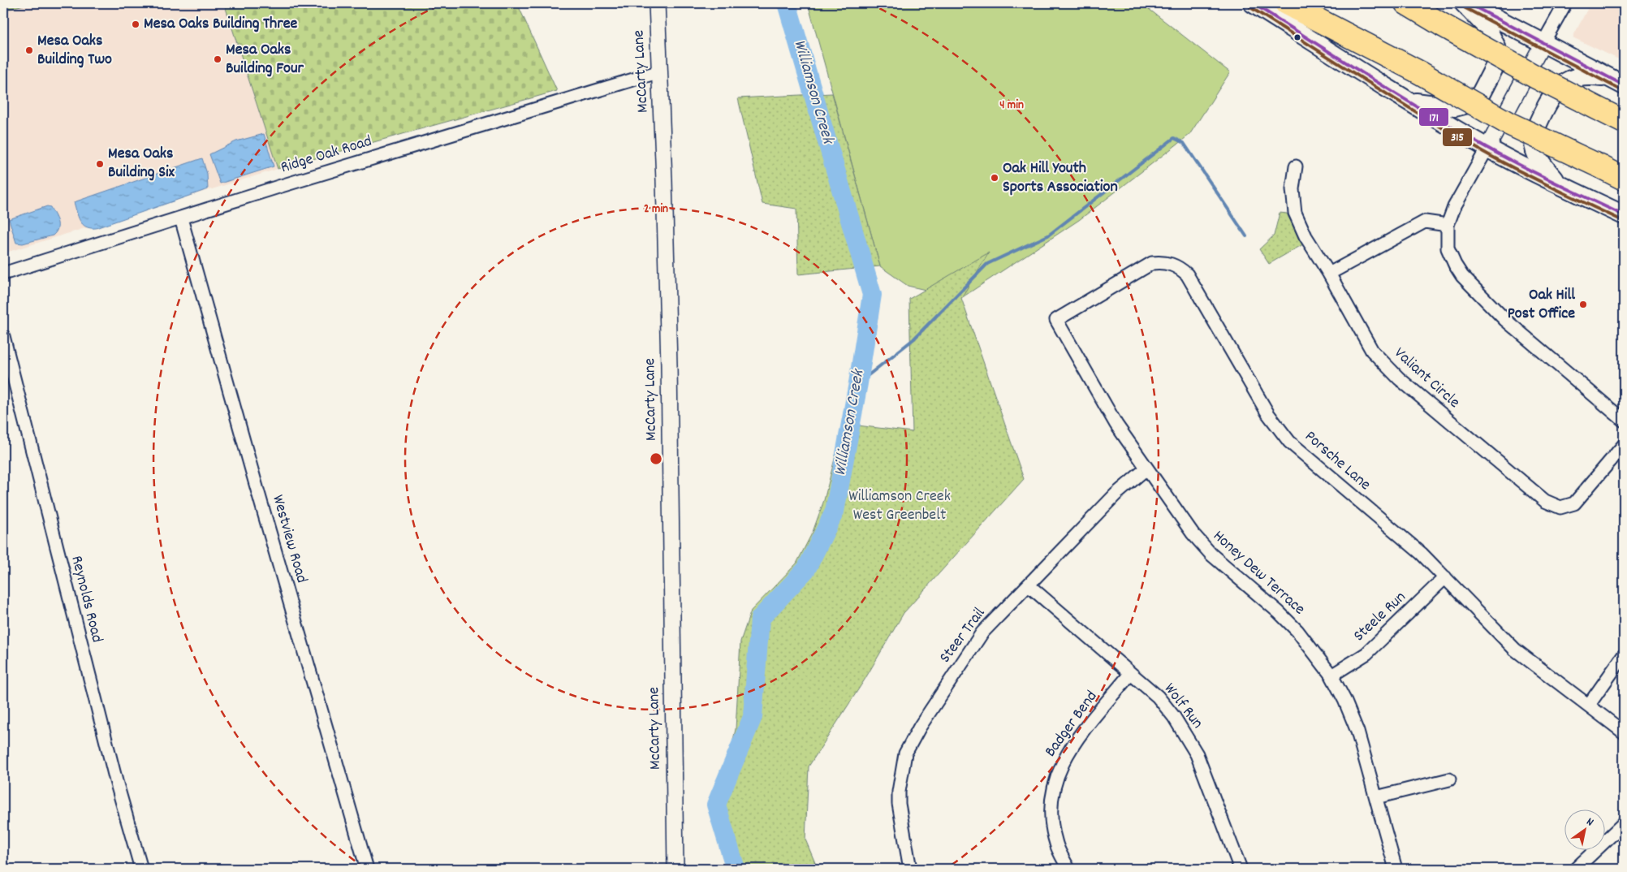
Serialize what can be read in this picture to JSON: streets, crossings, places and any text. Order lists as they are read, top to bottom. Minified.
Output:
{"streets":{"street":["McCarty Lane","Ridge Oak Road","Valiant Circle","Porsche Lane","Westview Road","Honey Dew Terrace","Reynolds Road","Steele Run","Steer Trail","Wolf Run","Badger Bend"]},"crossings":[["McCarty Lane","Ridge Oak Road"],["Ridge Oak Road","Westview Road"],["Porsche Lane","Honey Dew Terrace"],["Porsche Lane","Steele Run"],["Honey Dew Terrace","Steele Run"],["Honey Dew Terrace","Steer Trail"],["Steer Trail","Wolf Run"],["Wolf Run","Badger Bend"]],"water":["Williamson Creek"],"parks":["Williamson Creek West Greenbelt"],"places":["Mesa Oaks Building Three","Mesa Oaks Building Two","Mesa Oaks Building Four","Mesa Oaks Building Six","Oak Hill Youth Sports Association","Oak Hill Post Office"],"lines":["transit line 171","transit line 315"],"north":"top right","rings":["4 min","2 min"]}
